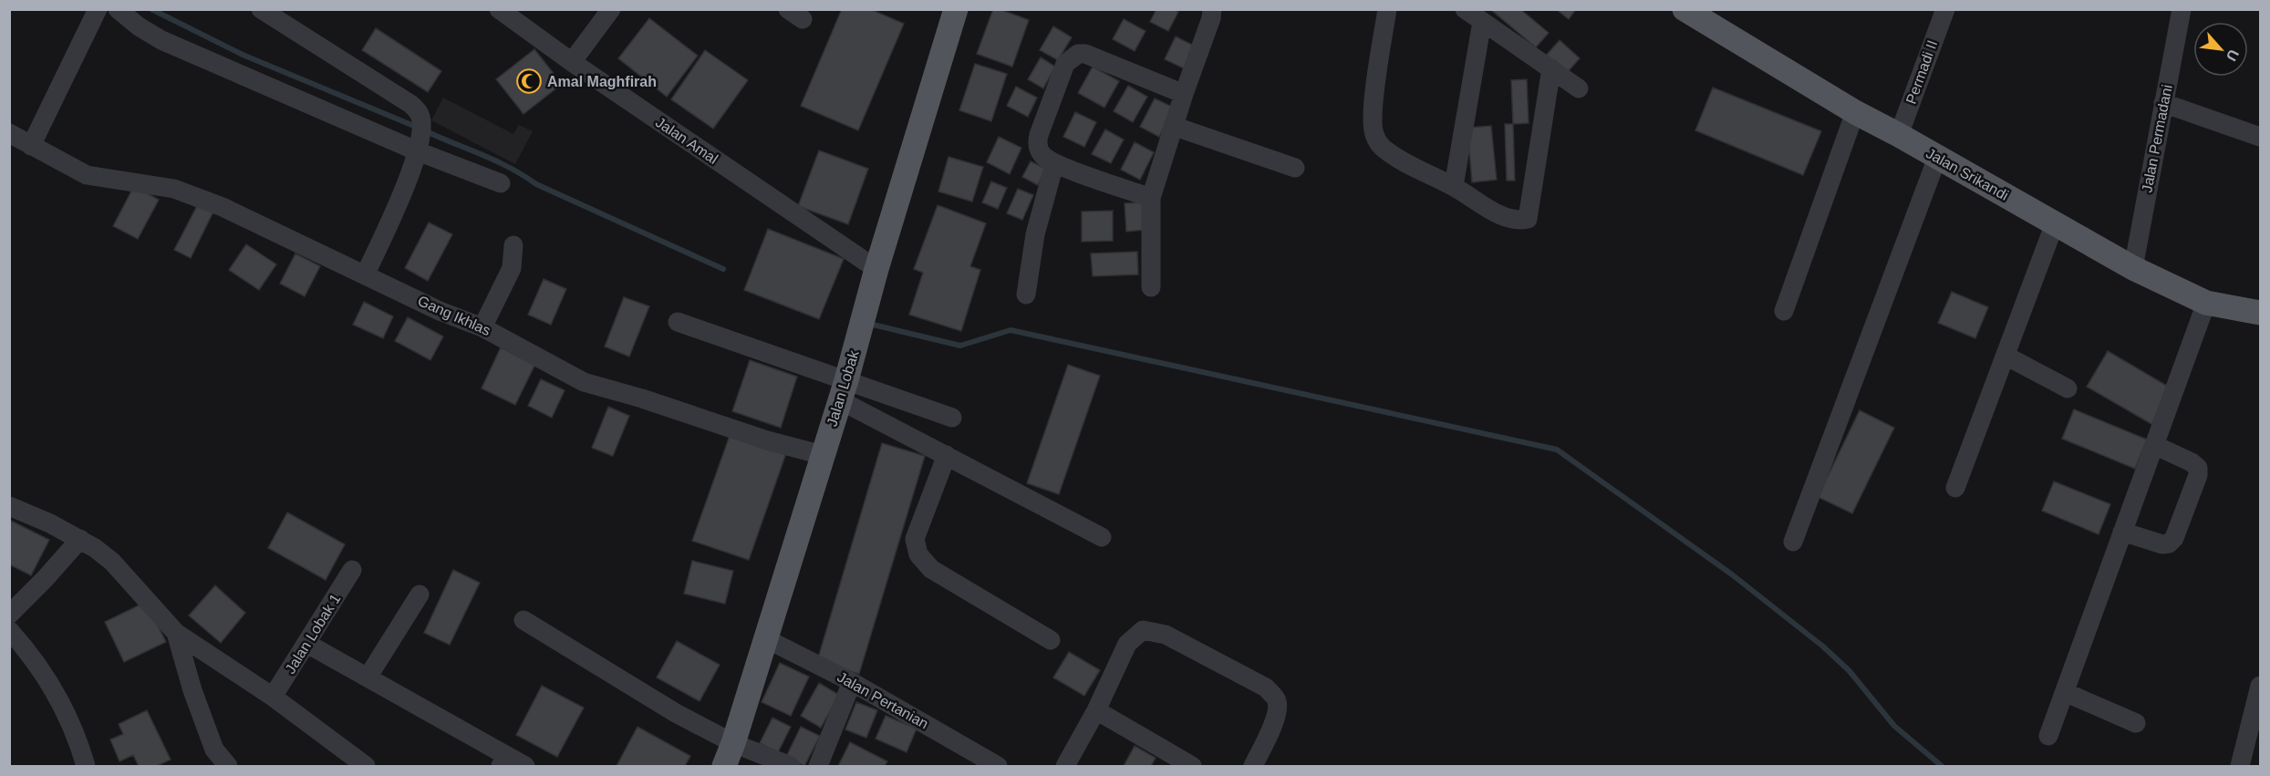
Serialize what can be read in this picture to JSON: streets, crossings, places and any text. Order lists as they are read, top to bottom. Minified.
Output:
{"streets":{"main road":["Jalan Srikandi","Jalan Lobak"],"street":["Permadi II","Jalan Permadani","Jalan Amal","Gang Ikhlas","Jalan Lobak 1","Jalan Pertanian"]},"crossings":[["Permadi II","Jalan Srikandi"],["Jalan Permadani","Jalan Srikandi"],["Jalan Amal","Jalan Lobak"],["Gang Ikhlas","Jalan Lobak"],["Jalan Lobak","Jalan Pertanian"]],"places":{"mosque":["Amal Maghfirah"]},"north":"bottom right"}
